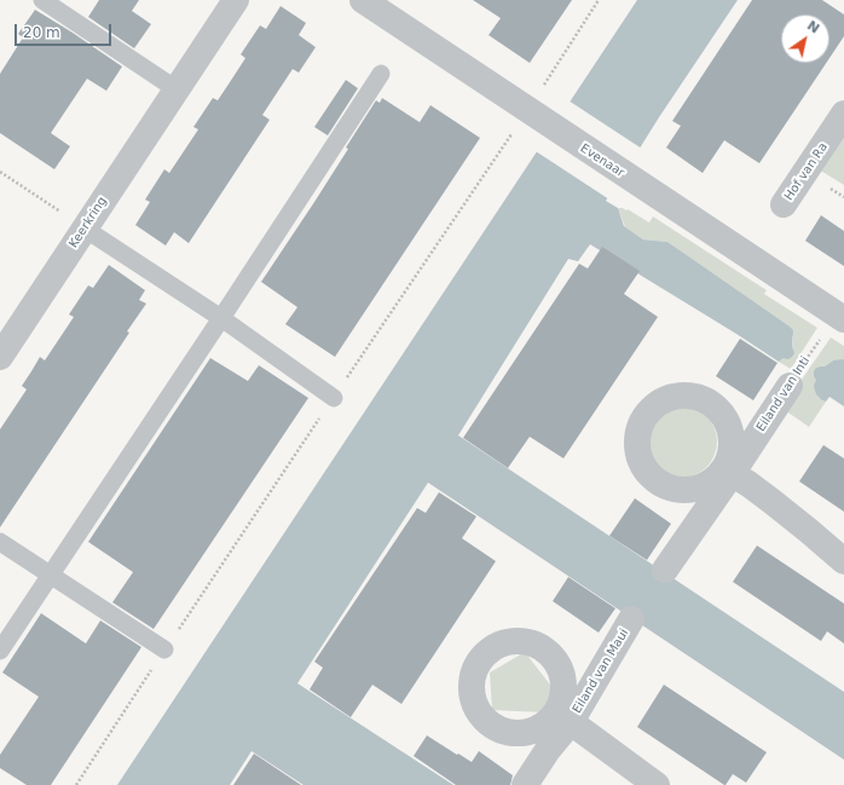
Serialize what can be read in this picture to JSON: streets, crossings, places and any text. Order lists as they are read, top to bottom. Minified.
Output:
{"streets":{"street":["Evenaar","Hof van Ra","Keerkring","Eiland van Inti","Eiland van Maui"]},"crossings":[["Evenaar","Eiland van Inti"]],"scale_bar":"20 m","north":"top right"}
